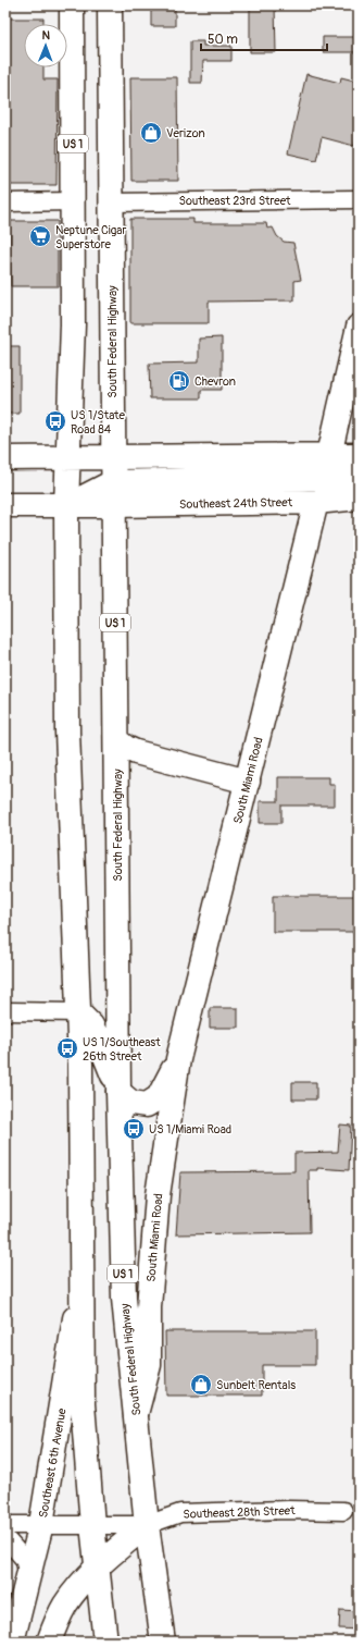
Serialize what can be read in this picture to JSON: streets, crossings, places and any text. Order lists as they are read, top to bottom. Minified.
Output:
{"streets":{"main road":["US 1","South Federal Highway","Southeast 24th Street","South Miami Road","Southeast 6th Avenue"],"street":["Southeast 23rd Street","Southeast 28th Street"]},"crossings":[["US 1","Southeast 24th Street"],["US 1","Southeast 6th Avenue"],["US 1","Southeast 28th Street"],["Southeast 23rd Street","South Federal Highway"],["South Federal Highway","Southeast 24th Street"],["South Federal Highway","South Miami Road"],["South Federal Highway","Southeast 28th Street"],["Southeast 24th Street","South Miami Road"],["Southeast 6th Avenue","Southeast 28th Street"]],"places":{"shop":["Verizon","Sunbelt Rentals"],"supermarket":["Neptune Cigar Superstore"],"fuel station":["Chevron"],"bus stop":["US 1/State Road 84","US 1/Southeast 26th Street","US 1/Miami Road"]},"scale_bar":"50 m","north":"top"}
